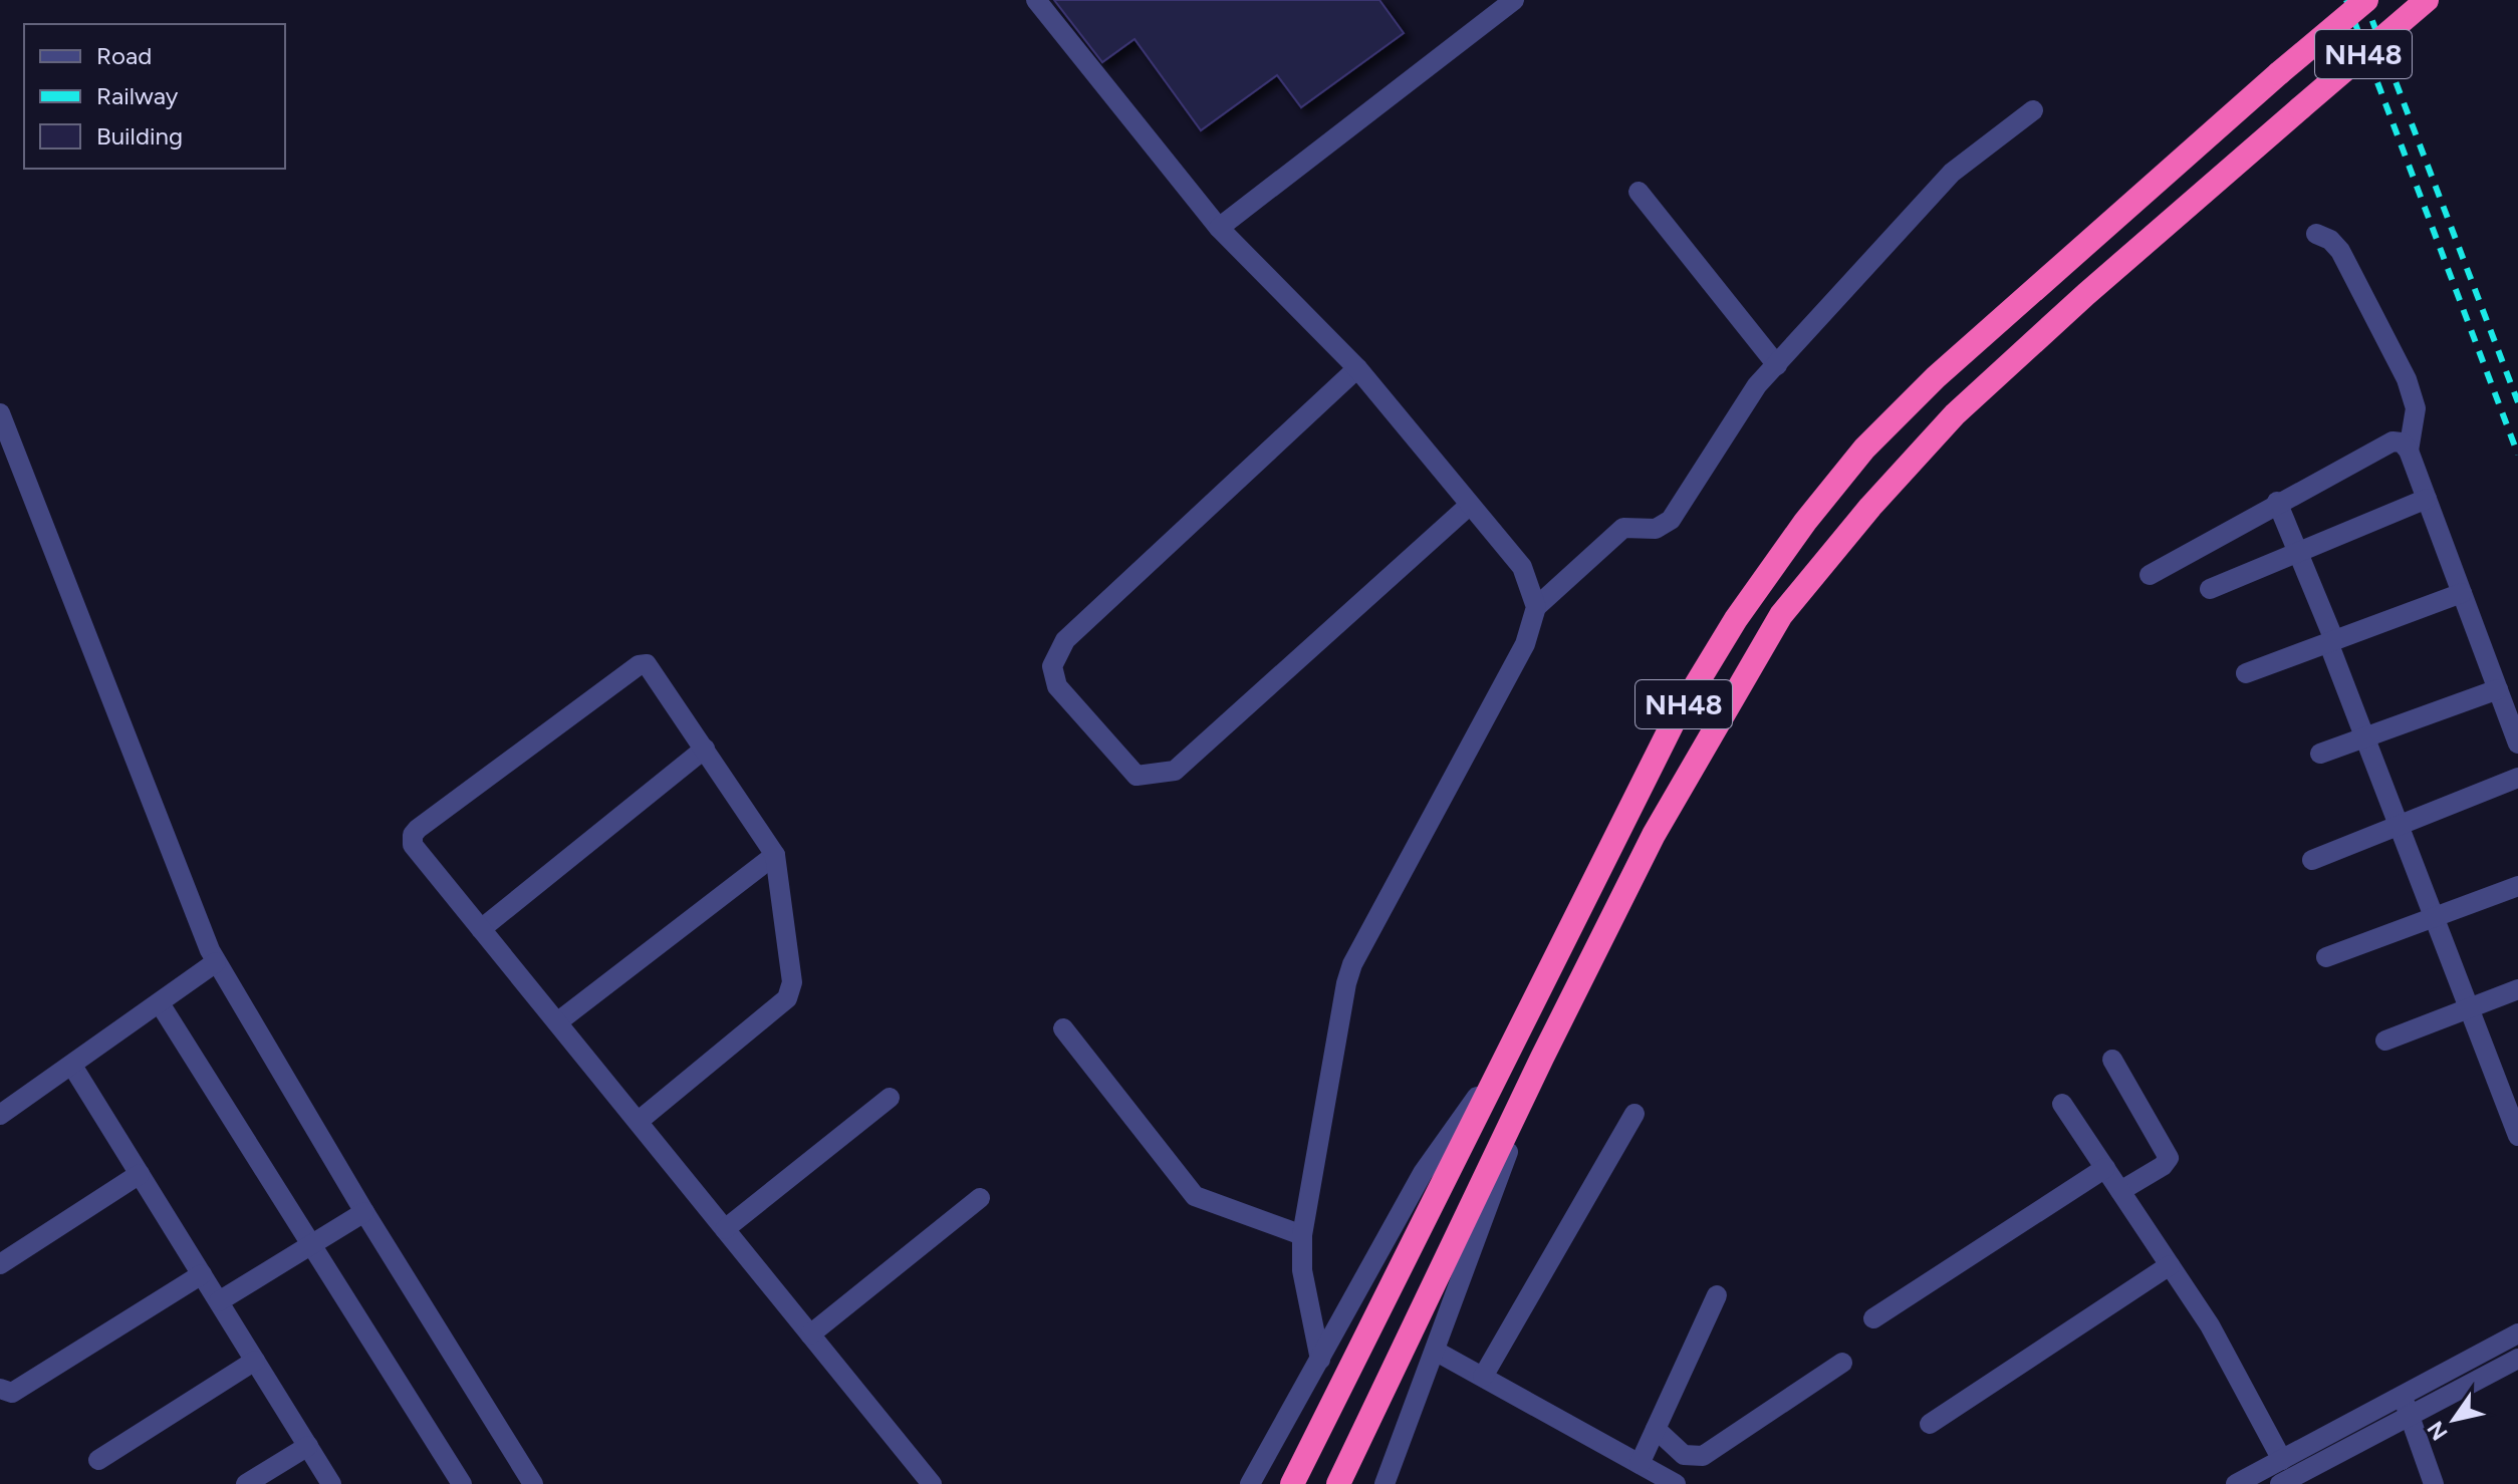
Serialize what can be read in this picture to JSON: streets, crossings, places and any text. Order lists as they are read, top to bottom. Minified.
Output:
{"streets":{"highway":["NH48"]},"legend":["Road","Railway","Building"],"north":"bottom left"}
